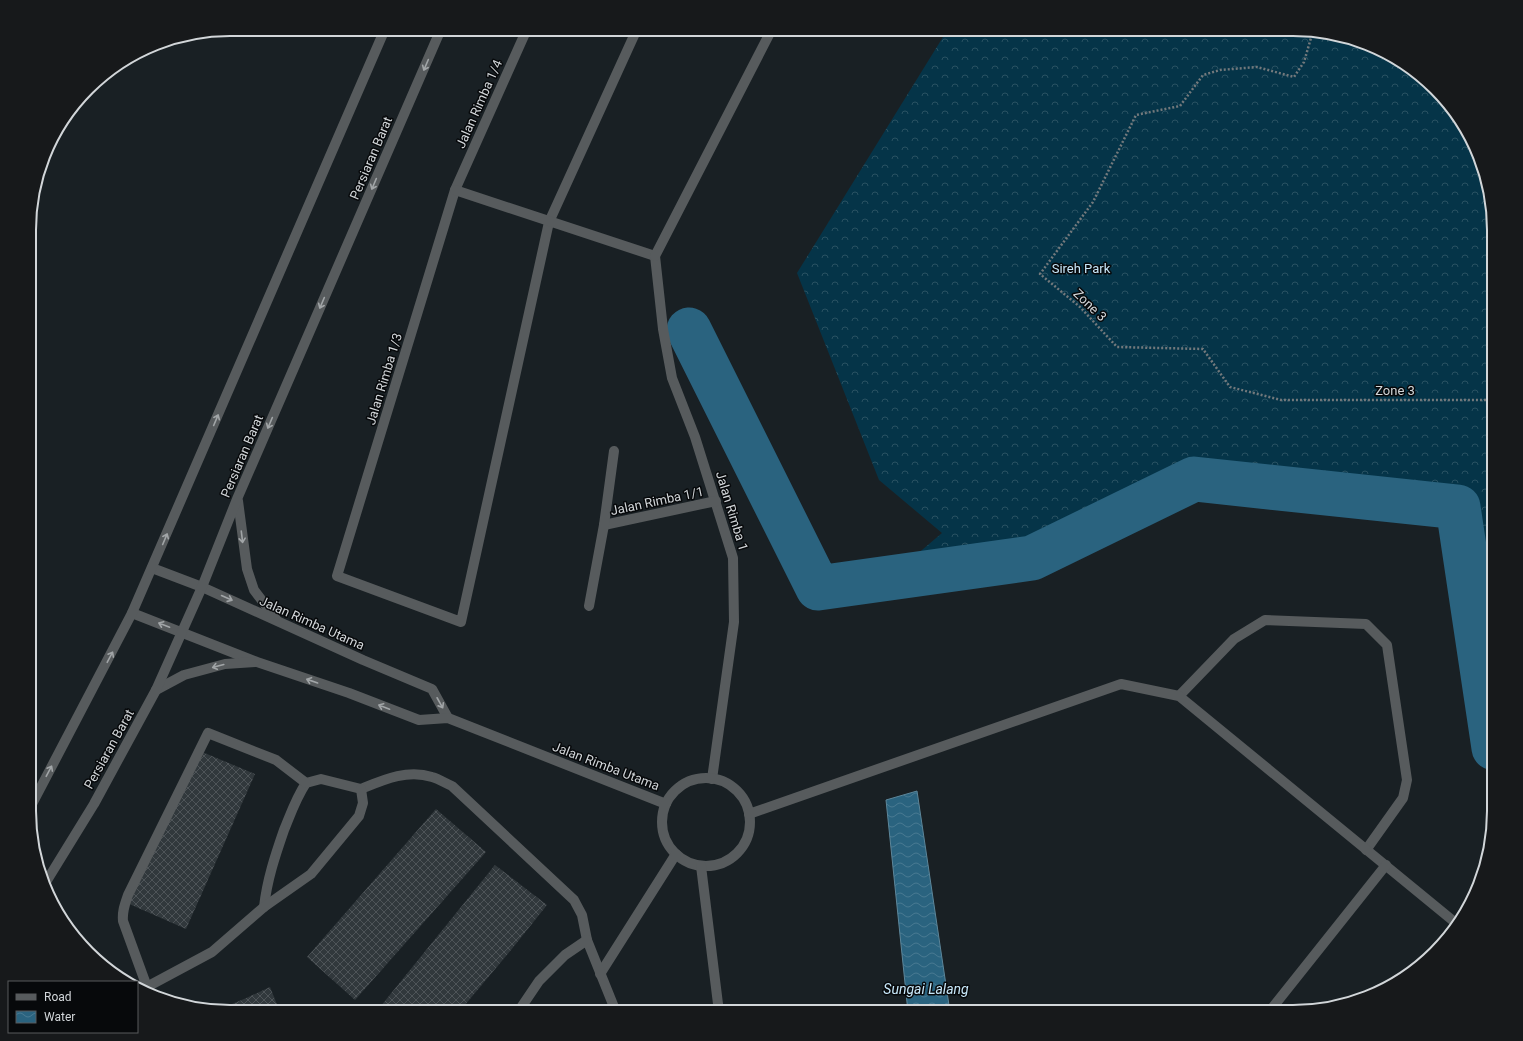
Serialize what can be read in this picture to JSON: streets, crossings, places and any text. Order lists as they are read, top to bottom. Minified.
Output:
{"streets":{"street":["Jalan Rimba 1/4","Persiaran Barat","Jalan Rimba 1/3","Jalan Rimba 1/1","Jalan Rimba 1","Jalan Rimba Utama"],"path":["Zone 3"]},"crossings":[["Jalan Rimba 1/4","Jalan Rimba 1/3"],["Persiaran Barat","Jalan Rimba Utama"],["Jalan Rimba 1/1","Jalan Rimba 1"],["Jalan Rimba 1","Jalan Rimba Utama"]],"water":["Sungai Lalang"],"parks":["Sireh Park"],"legend":["Road","Water"]}
